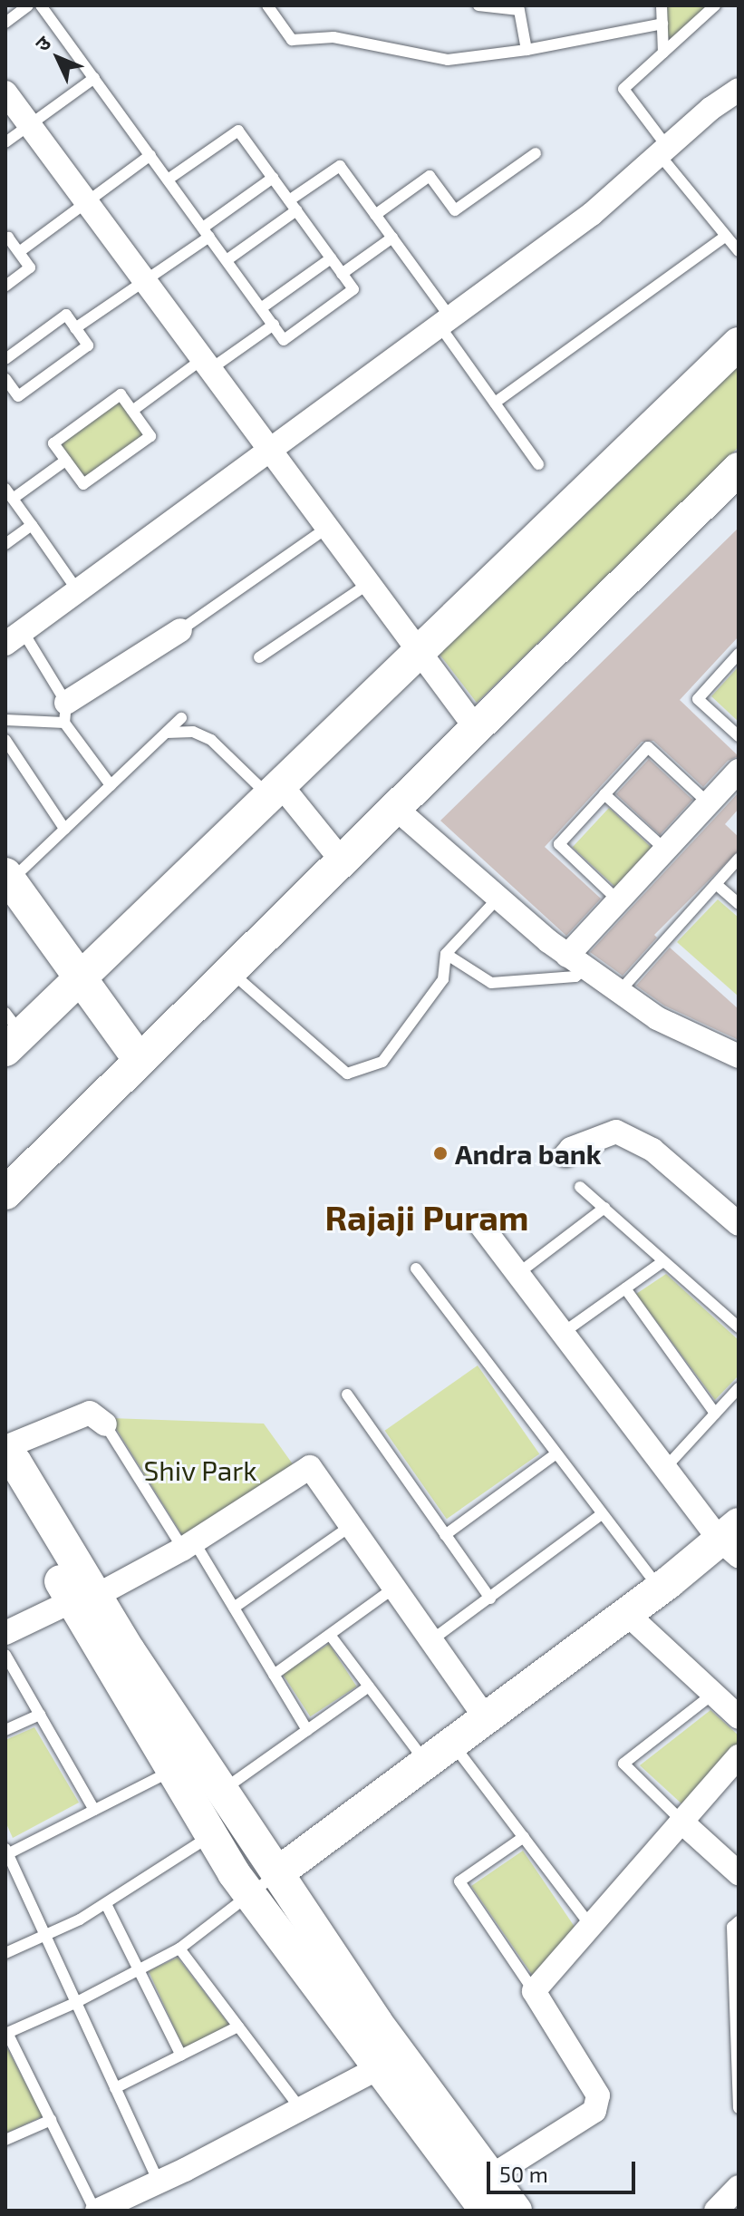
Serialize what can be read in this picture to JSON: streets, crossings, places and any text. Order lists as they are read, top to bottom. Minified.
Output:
{"districts":["Rajaji Puram"],"parks":["Shiv Park"],"places":["Andra bank"],"scale_bar":"50 m","north":"top left"}
